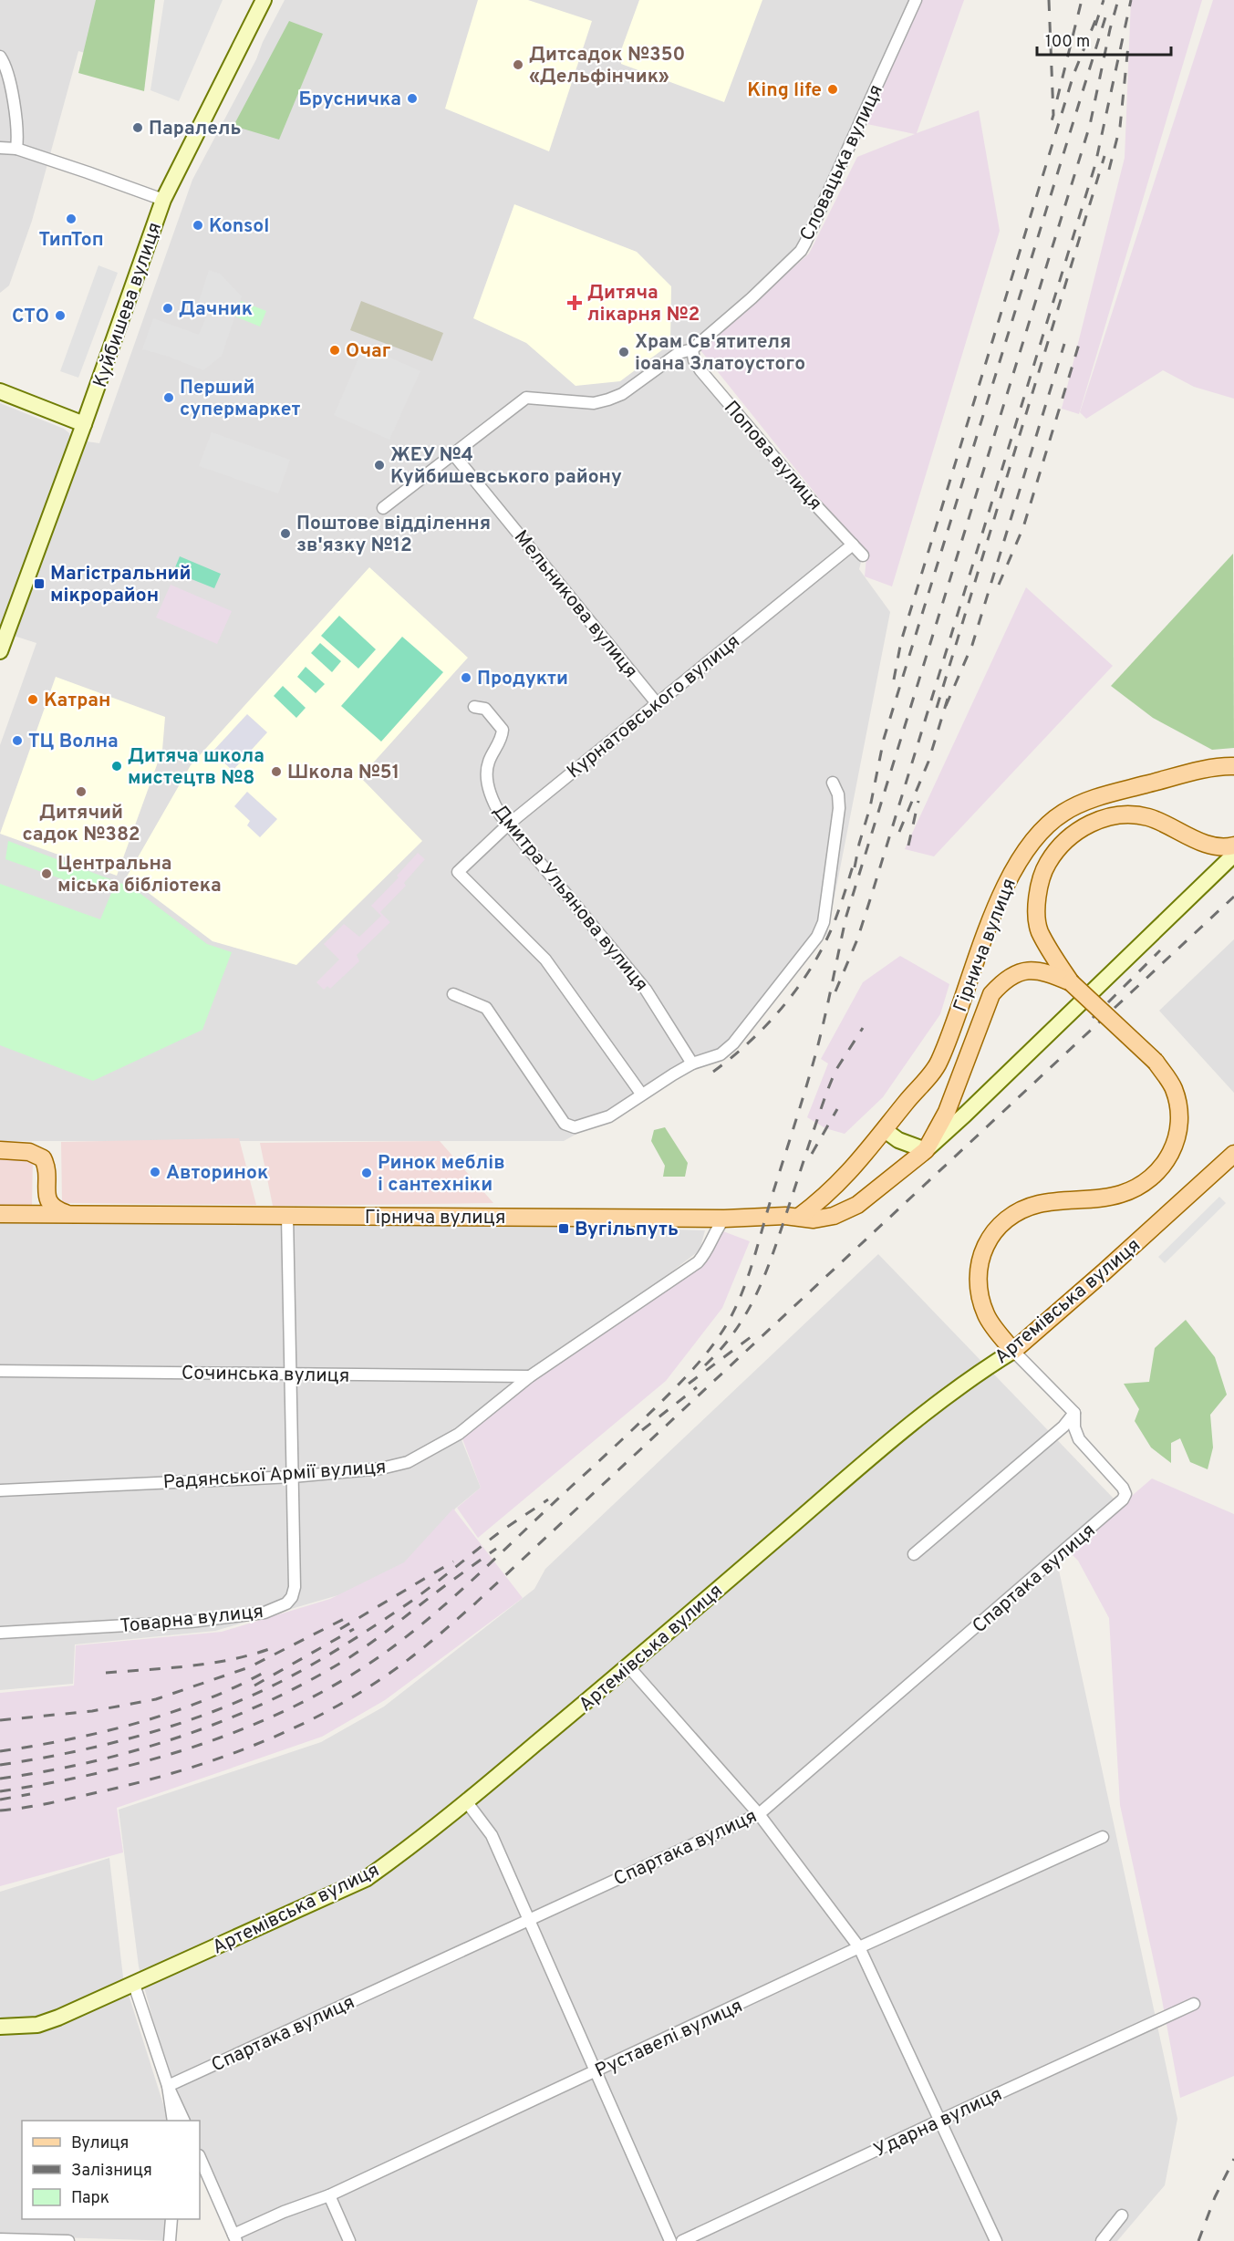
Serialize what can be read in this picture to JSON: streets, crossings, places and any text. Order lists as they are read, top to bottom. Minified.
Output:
{"streets":{"main road":["Куйбишева вулиця","Гірнича вулиця","Артемівська вулиця"],"street":["Словацька вулиця","Попова вулиця","Мельникова вулиця","Курнатовського вулиця","Дмитра Ульянова вулиця","Сочинська вулиця","Радянської Армії вулиця","Спартака вулиця","Товарна вулиця","Руставелі вулиця","Ударна вулиця"]},"crossings":[["Словацька вулиця","Попова вулиця"],["Словацька вулиця","Мельникова вулиця"],["Попова вулиця","Курнатовського вулиця"],["Мельникова вулиця","Курнатовського вулиця"],["Курнатовського вулиця","Дмитра Ульянова вулиця"],["Гірнича вулиця","Радянської Армії вулиця"],["Гірнича вулиця","Товарна вулиця"],["Сочинська вулиця","Радянської Армії вулиця"],["Сочинська вулиця","Товарна вулиця"],["Радянської Армії вулиця","Товарна вулиця"]],"places":{"other":["Дитсадок №350 «Дельфінчик»","King life","Брусничка","Паралель","ТипТоп","Konsol","Дачник","СТО","Очаг","Храм Св'ятителя іоана Златоустого","Перший супермаркет","ЖЕУ №4 Куйбишевського району","Поштове відділення зв'язку №12","Продукти","Катран","ТЦ Волна","Дитяча школа мистецтв №8","Школа №51","Дитячий садок №382","Центральна міська бібліотека","Авторинок","Ринок меблів і сантехніки"],"health":["Дитяча лікарня №2"],"transit":["Магістральний мікрорайон","Вугільпуть"]},"legend":["Вулиця","Залізниця","Парк"],"scale_bar":"100 m"}
